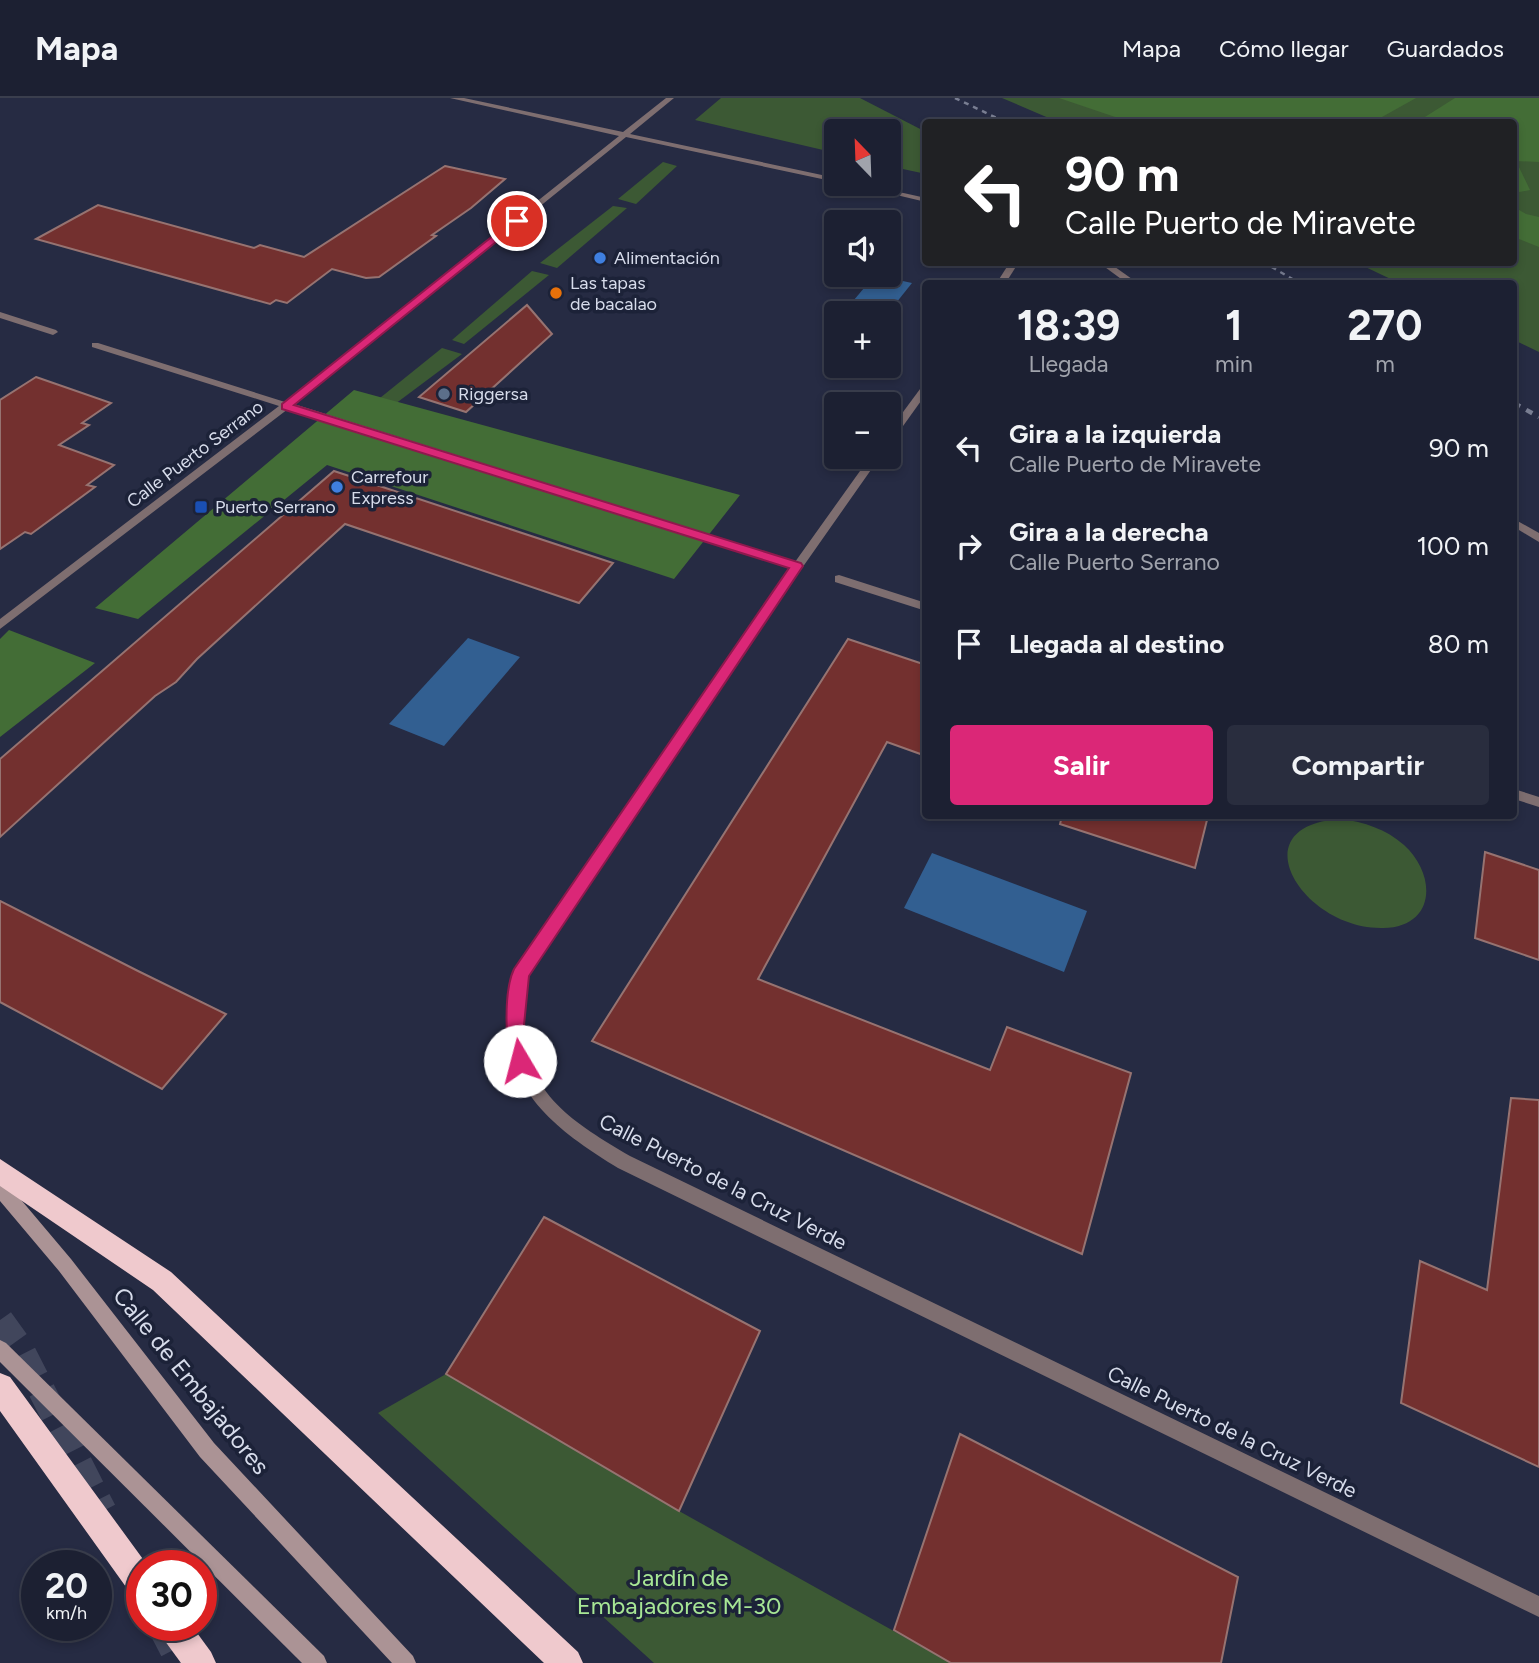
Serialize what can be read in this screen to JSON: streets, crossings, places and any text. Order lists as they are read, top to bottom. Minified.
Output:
{"streets":{"main road":["Calle de Embajadores"],"street":["Calle Puerto Serrano","Calle Puerto de la Cruz Verde"]},"parks":["Jardín de Embajadores M-30"],"places":{"other":["Alimentación","Las tapas de bacalao","Riggersa","Carrefour Express"],"transit":["Puerto Serrano"]},"north":"top left","page":{"header":"Mapa","nav":["Mapa","Cómo llegar","Guardados"],"map_buttons":["+","−"],"turn":["90 m","Calle Puerto de Miravete"],"eta":["18:39","Llegada","1","min","270","m"],"list":[{"name":"Gira a la izquierda","note":"Calle Puerto de Miravete","value":"90 m"},{"name":"Gira a la derecha","note":"Calle Puerto Serrano","value":"100 m"},{"name":"Llegada al destino","value":"80 m"}],"buttons":["Salir","Compartir"],"speed":"20 km/h","limit":"30"}}
